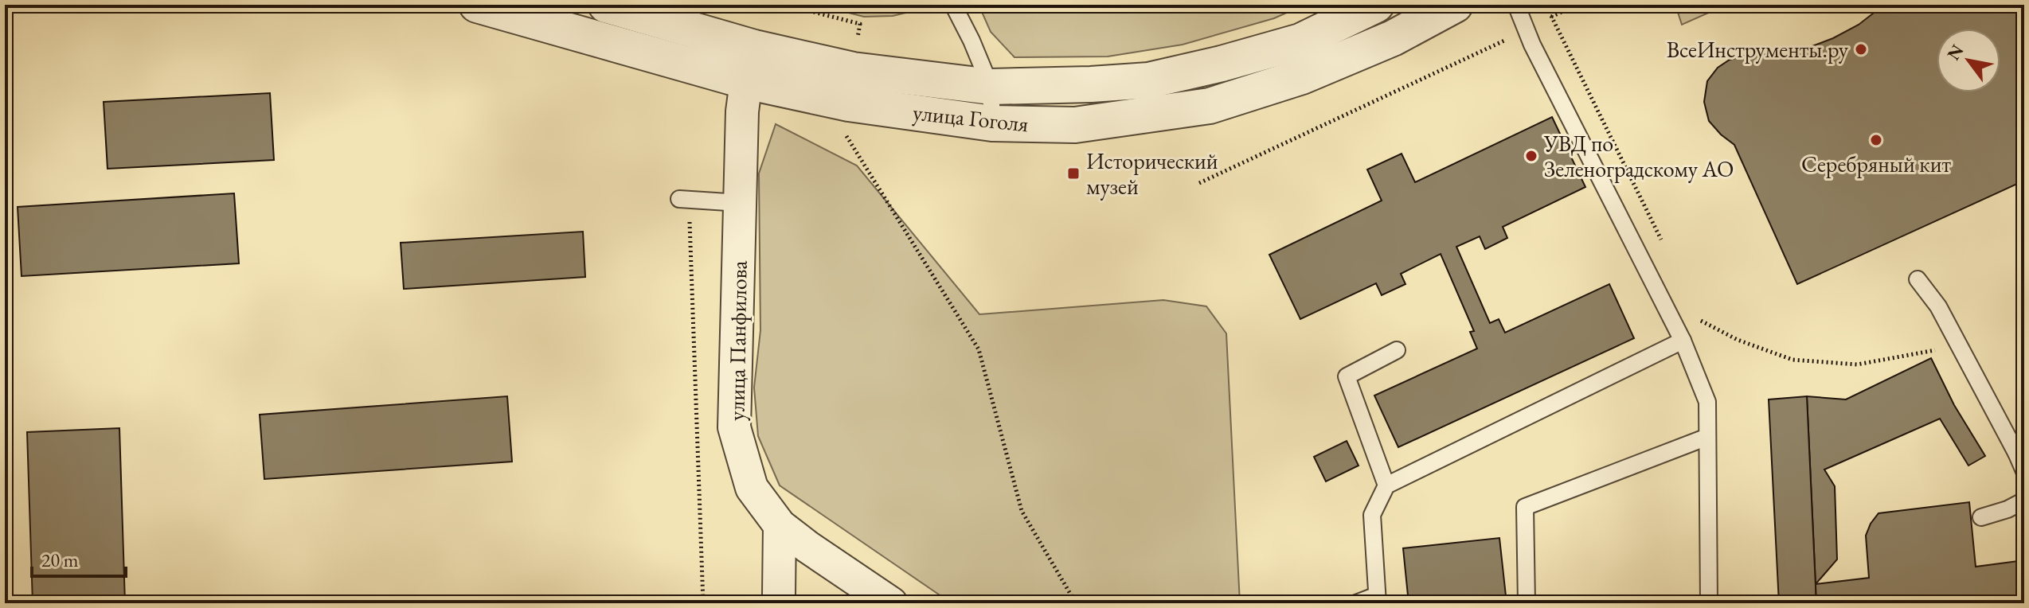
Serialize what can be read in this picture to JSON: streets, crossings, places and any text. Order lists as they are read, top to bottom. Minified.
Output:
{"streets":{"street":["улица Гоголя","улица Панфилова"]},"crossings":[["улица Гоголя","улица Панфилова"]],"places":{"other":["ВсеИнструменты.ру","Серебряный кит","УВД по Зеленоградскому АО"],"transit":["Исторический музей"]},"scale_bar":"20 m","north":"top left"}
